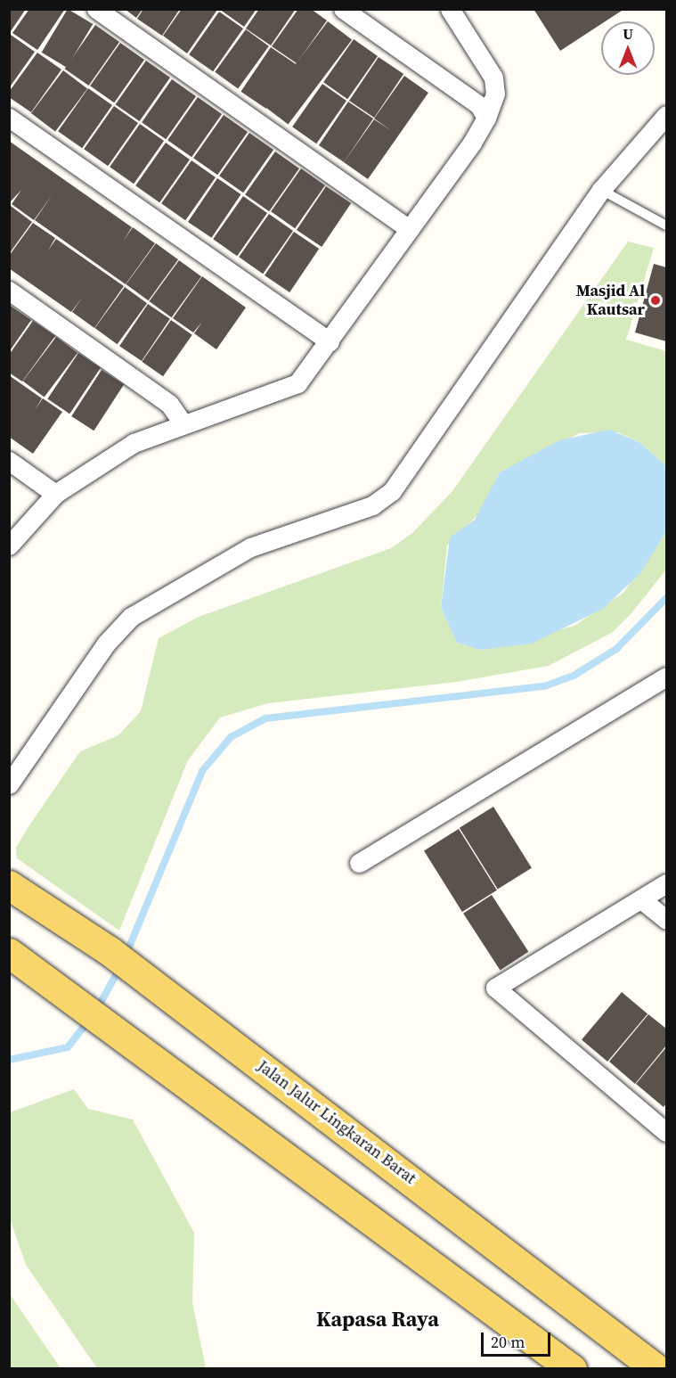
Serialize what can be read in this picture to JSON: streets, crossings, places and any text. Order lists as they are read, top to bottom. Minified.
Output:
{"streets":{"main road":["Jalan Jalur Lingkaran Barat"]},"districts":["Kapasa Raya"],"places":["Masjid Al Kautsar"],"scale_bar":"20 m","north":"top"}
